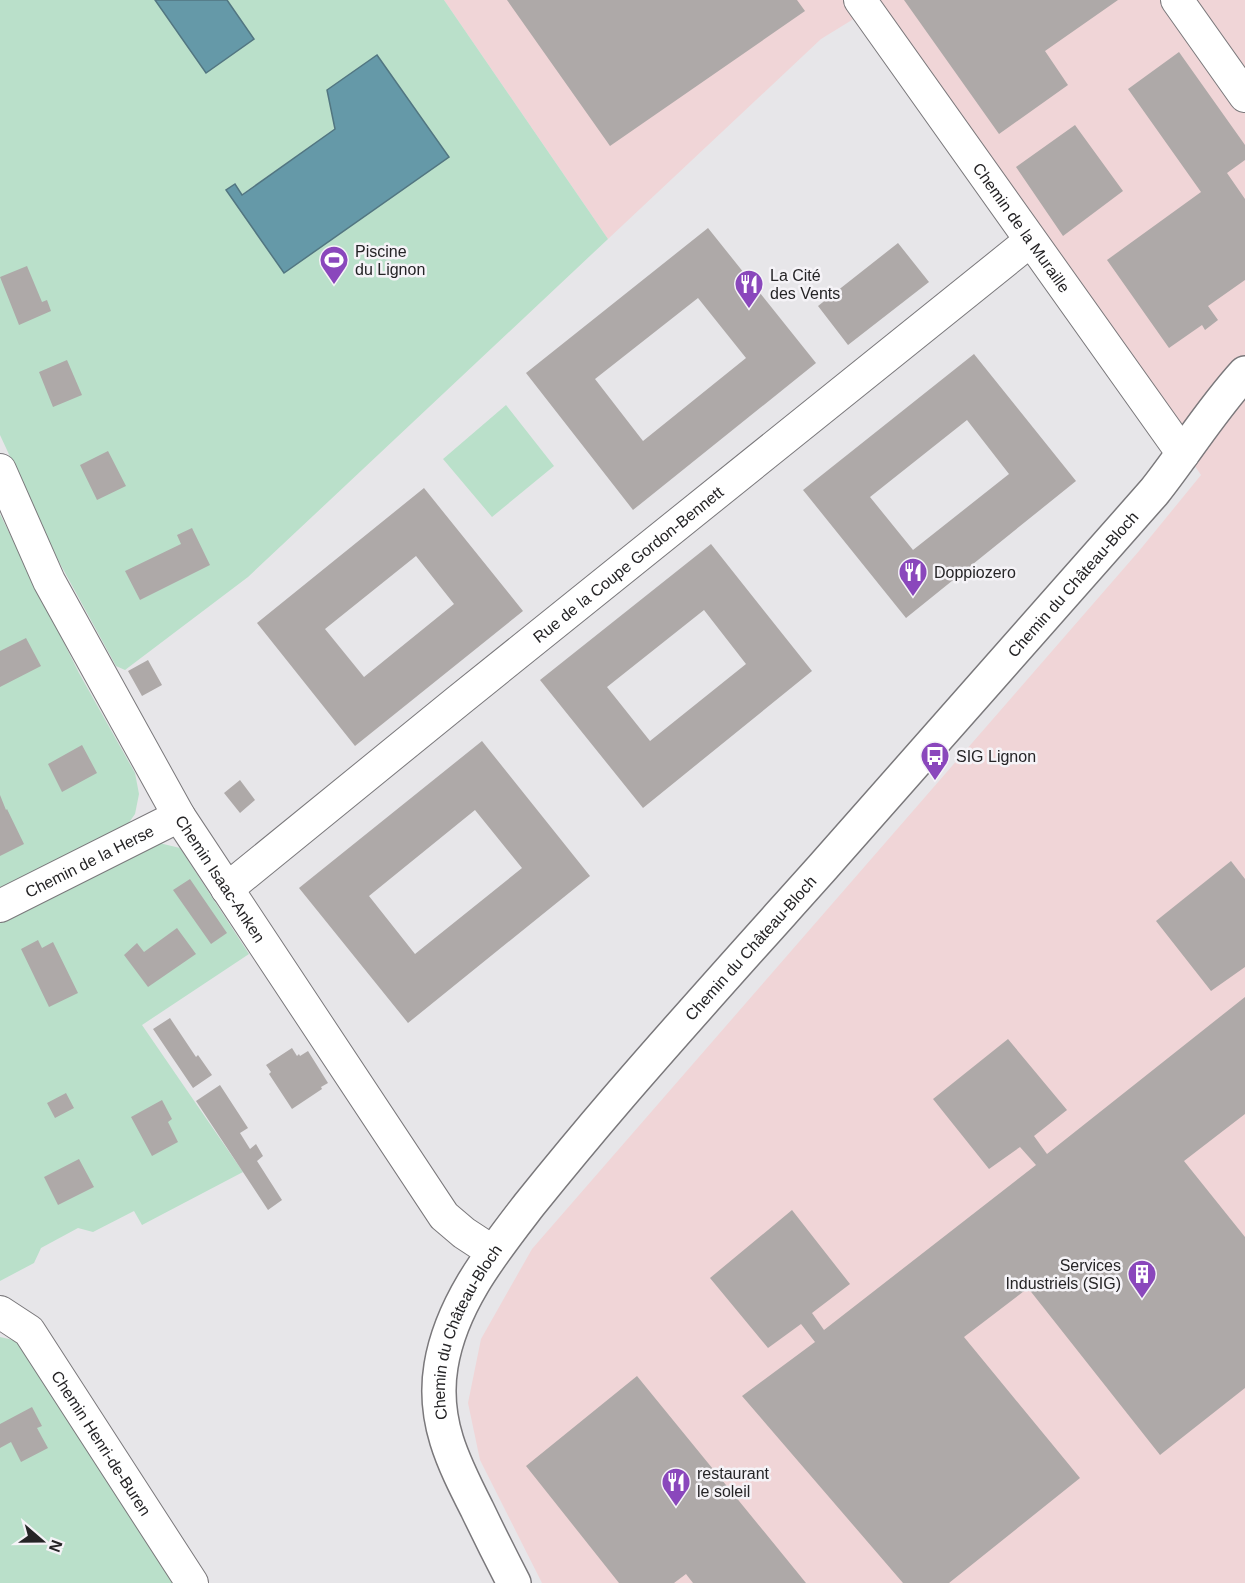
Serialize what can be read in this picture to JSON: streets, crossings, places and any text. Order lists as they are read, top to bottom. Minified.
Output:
{"streets":{"street":["Chemin de la Muraille","Rue de la Coupe Gordon-Bennett","Chemin du Château-Bloch","Chemin de la Herse","Chemin Isaac-Anken","Chemin Henri-de-Buren"]},"crossings":[["Chemin de la Muraille","Rue de la Coupe Gordon-Bennett"],["Chemin de la Muraille","Chemin du Château-Bloch"],["Rue de la Coupe Gordon-Bennett","Chemin Isaac-Anken"],["Chemin du Château-Bloch","Chemin Isaac-Anken"],["Chemin de la Herse","Chemin Isaac-Anken"]],"places":{"sports":["Piscine du Lignon"],"restaurant":["La Cité des Vents","Doppiozero","restaurant le soleil"],"bus stop":["SIG Lignon"],"building":["Services Industriels (SIG)"]},"north":"right"}
